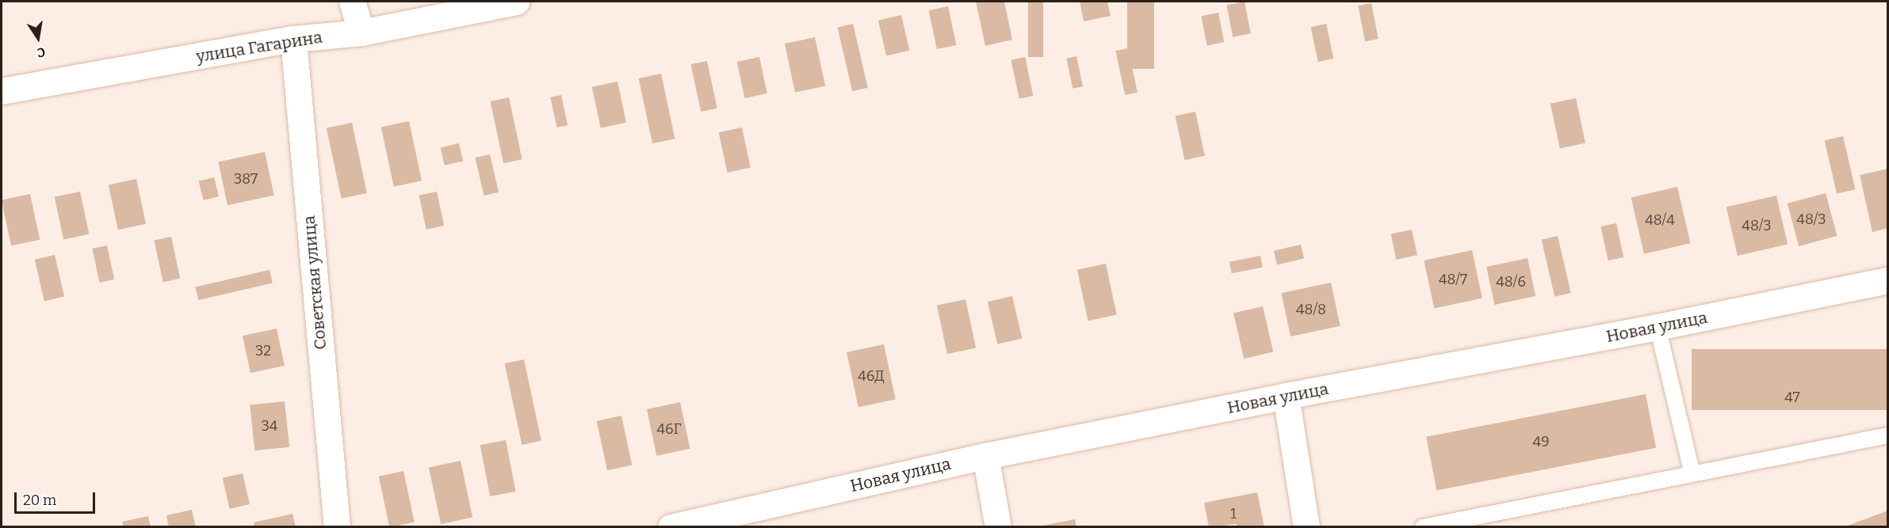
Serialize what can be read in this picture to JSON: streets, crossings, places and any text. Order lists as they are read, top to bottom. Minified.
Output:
{"streets":{"street":["улица Гагарина","Советская улица","Новая улица"]},"crossings":[["улица Гагарина","Советская улица"]],"house_numbers":["387","48/3","48/4","48/3","48/7","48/6","48/8","32","46Д","47","34","46Г","49","1"],"scale_bar":"20 m","north":"bottom"}
